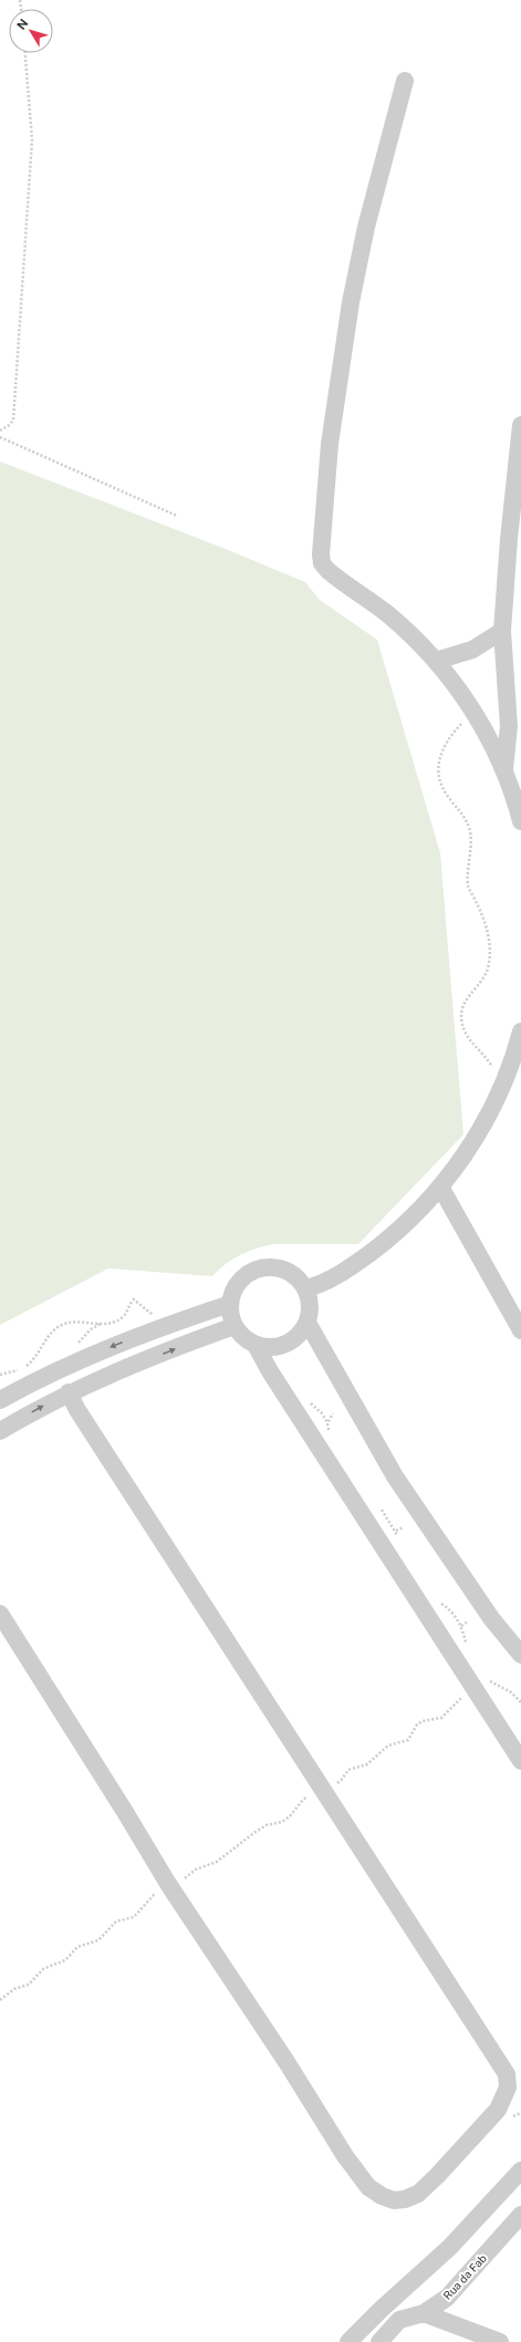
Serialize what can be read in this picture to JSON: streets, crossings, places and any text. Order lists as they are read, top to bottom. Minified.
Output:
{"streets":{"street":["Rua da Fab"]},"north":"top left"}
